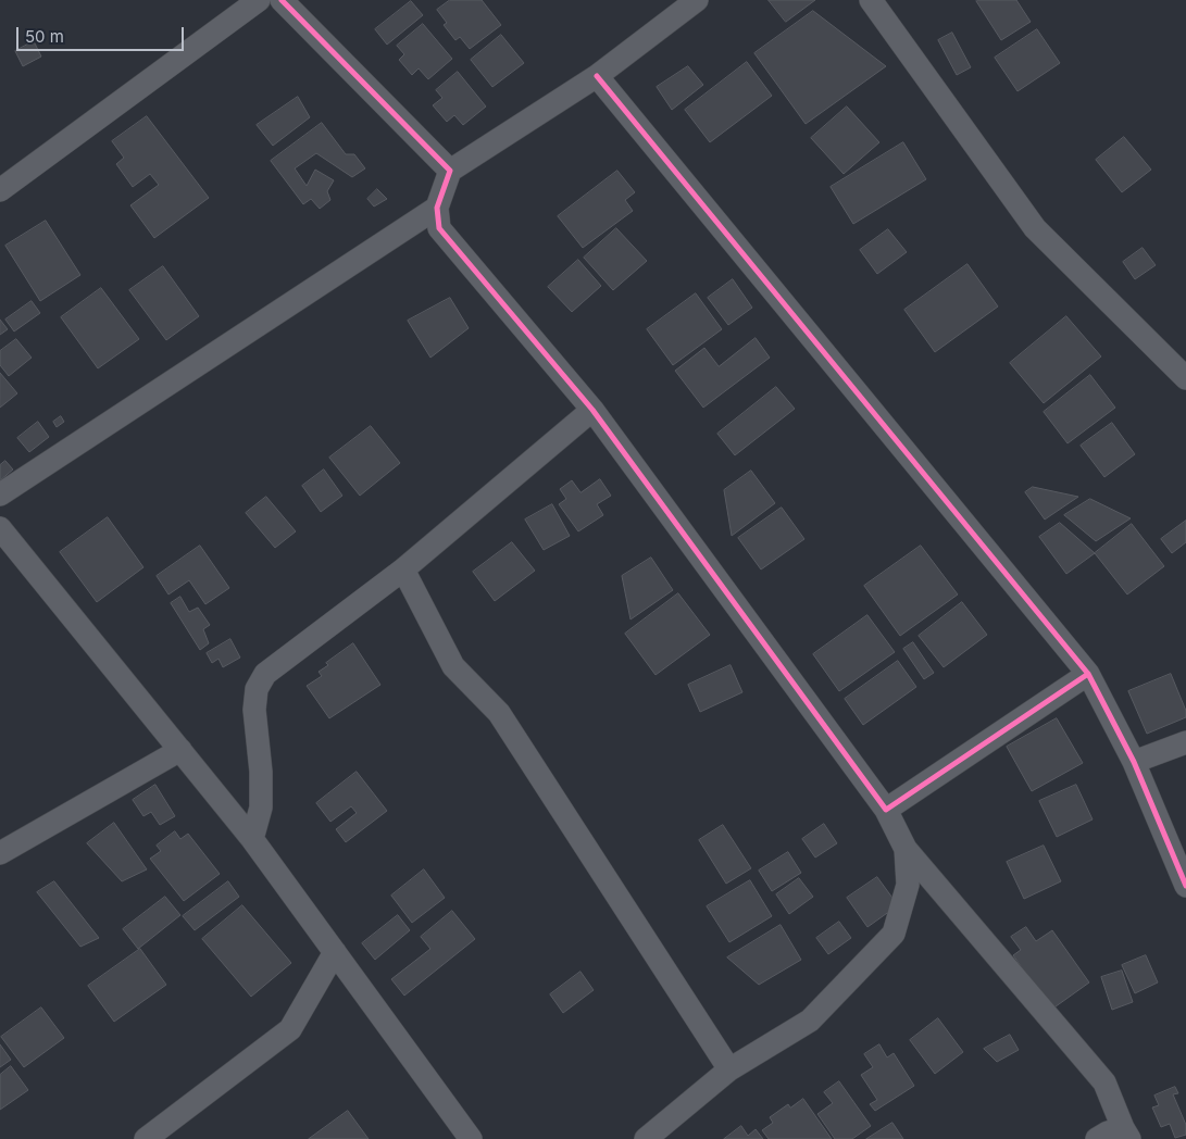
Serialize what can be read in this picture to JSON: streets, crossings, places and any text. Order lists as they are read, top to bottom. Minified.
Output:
{"scale_bar":"50 m"}
